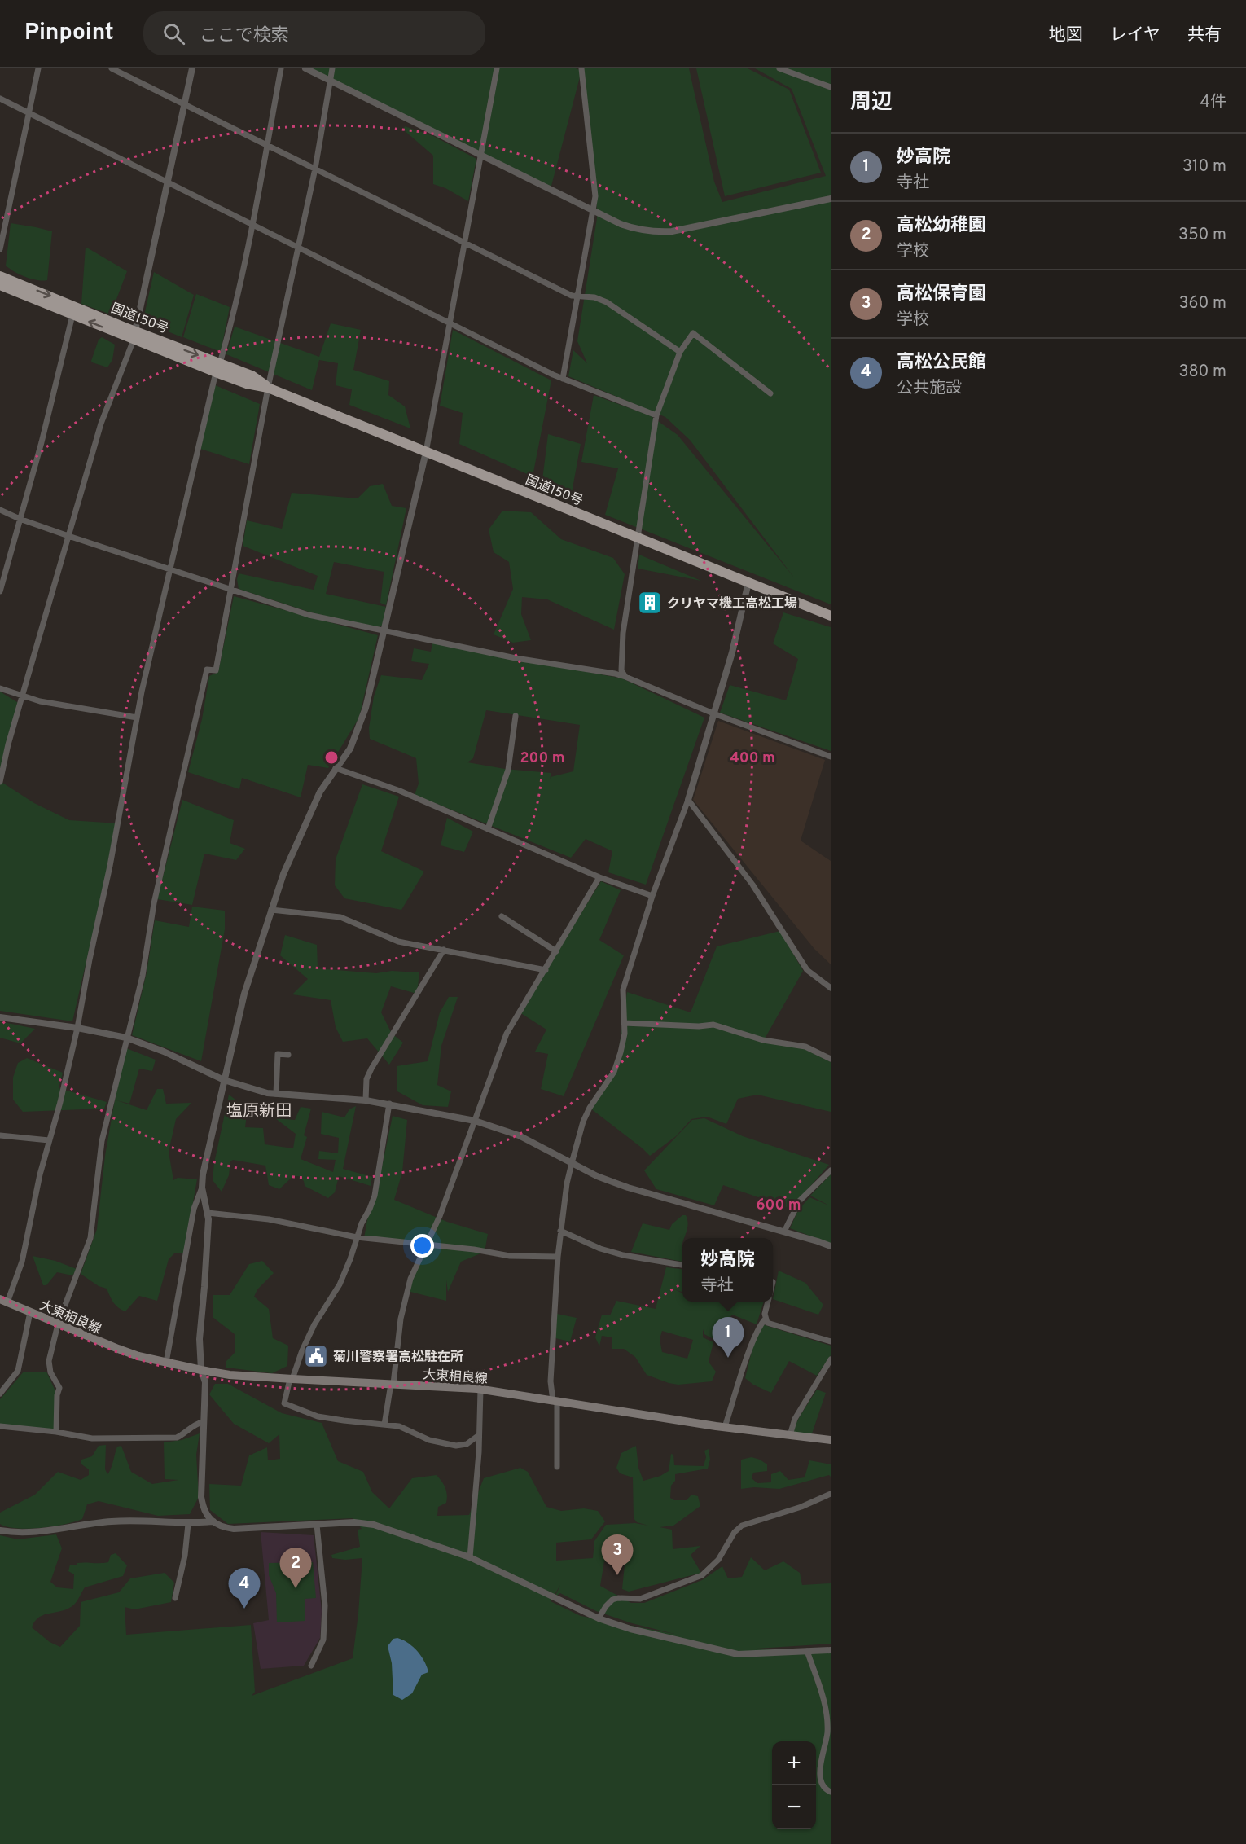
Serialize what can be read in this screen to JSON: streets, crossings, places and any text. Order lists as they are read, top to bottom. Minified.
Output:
{"streets":{"highway":["国道150号"],"main road":["大東相良線"]},"districts":["塩原新田"],"places":{"building":["クリヤマ機工高松工場"],"public building":["菊川警察署高松駐在所"]},"page":{"header":"Pinpoint","search":"ここで検索","nav":["地図","レイヤ","共有"],"heading":["周辺","4件"],"list":[{"mark":"1","name":"妙高院","note":"寺社","value":"310 m"},{"mark":"2","name":"高松幼稚園","note":"学校","value":"350 m"},{"mark":"3","name":"高松保育園","note":"学校","value":"360 m"},{"mark":"4","name":"高松公民館","note":"公共施設","value":"380 m"}],"popup":["妙高院","寺社"],"pins":["1","3","2","4"],"map_buttons":["+","−"]},"rings":["200 m","400 m","600 m"]}
